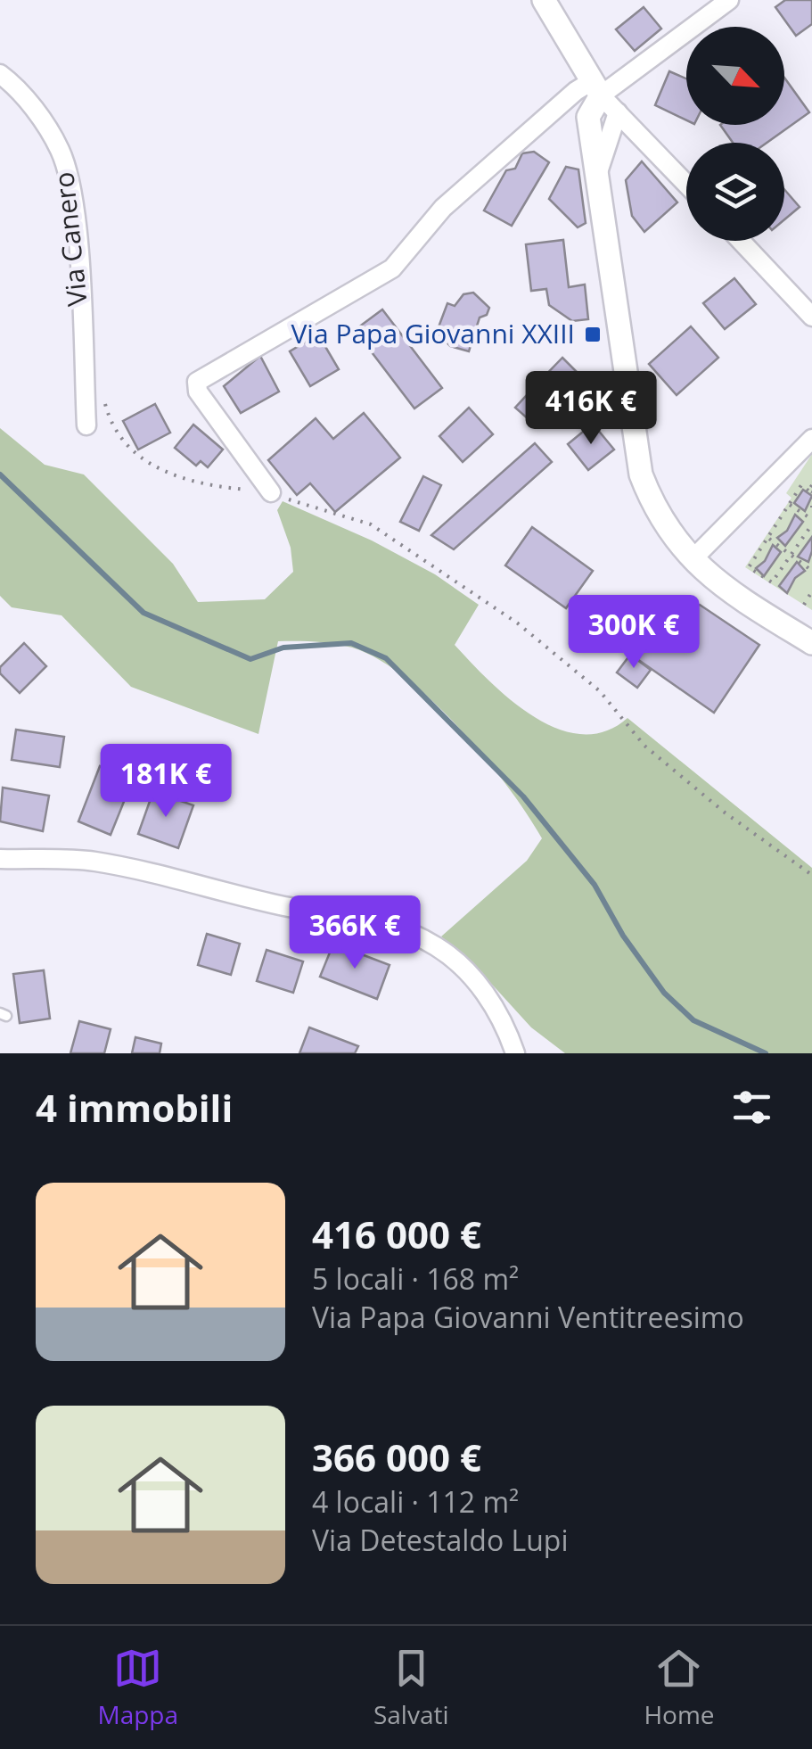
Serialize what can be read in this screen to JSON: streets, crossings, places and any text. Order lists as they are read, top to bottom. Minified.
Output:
{"streets":{"street":["Via Canero"]},"places":{"transit":["Via Papa Giovanni XXIII"]},"north":"bottom right","page":{"price":["416K €","300K €","181K €","366K €"],"heading":"4 immobili","list":[{"name":"416 000 €","note":"5 locali · 168 m² · Via Papa Giovanni Ventitreesimo"},{"name":"366 000 €","note":"4 locali · 112 m² · Via Detestaldo Lupi"}],"tabs":["Mappa","Salvati","Home"]}}
